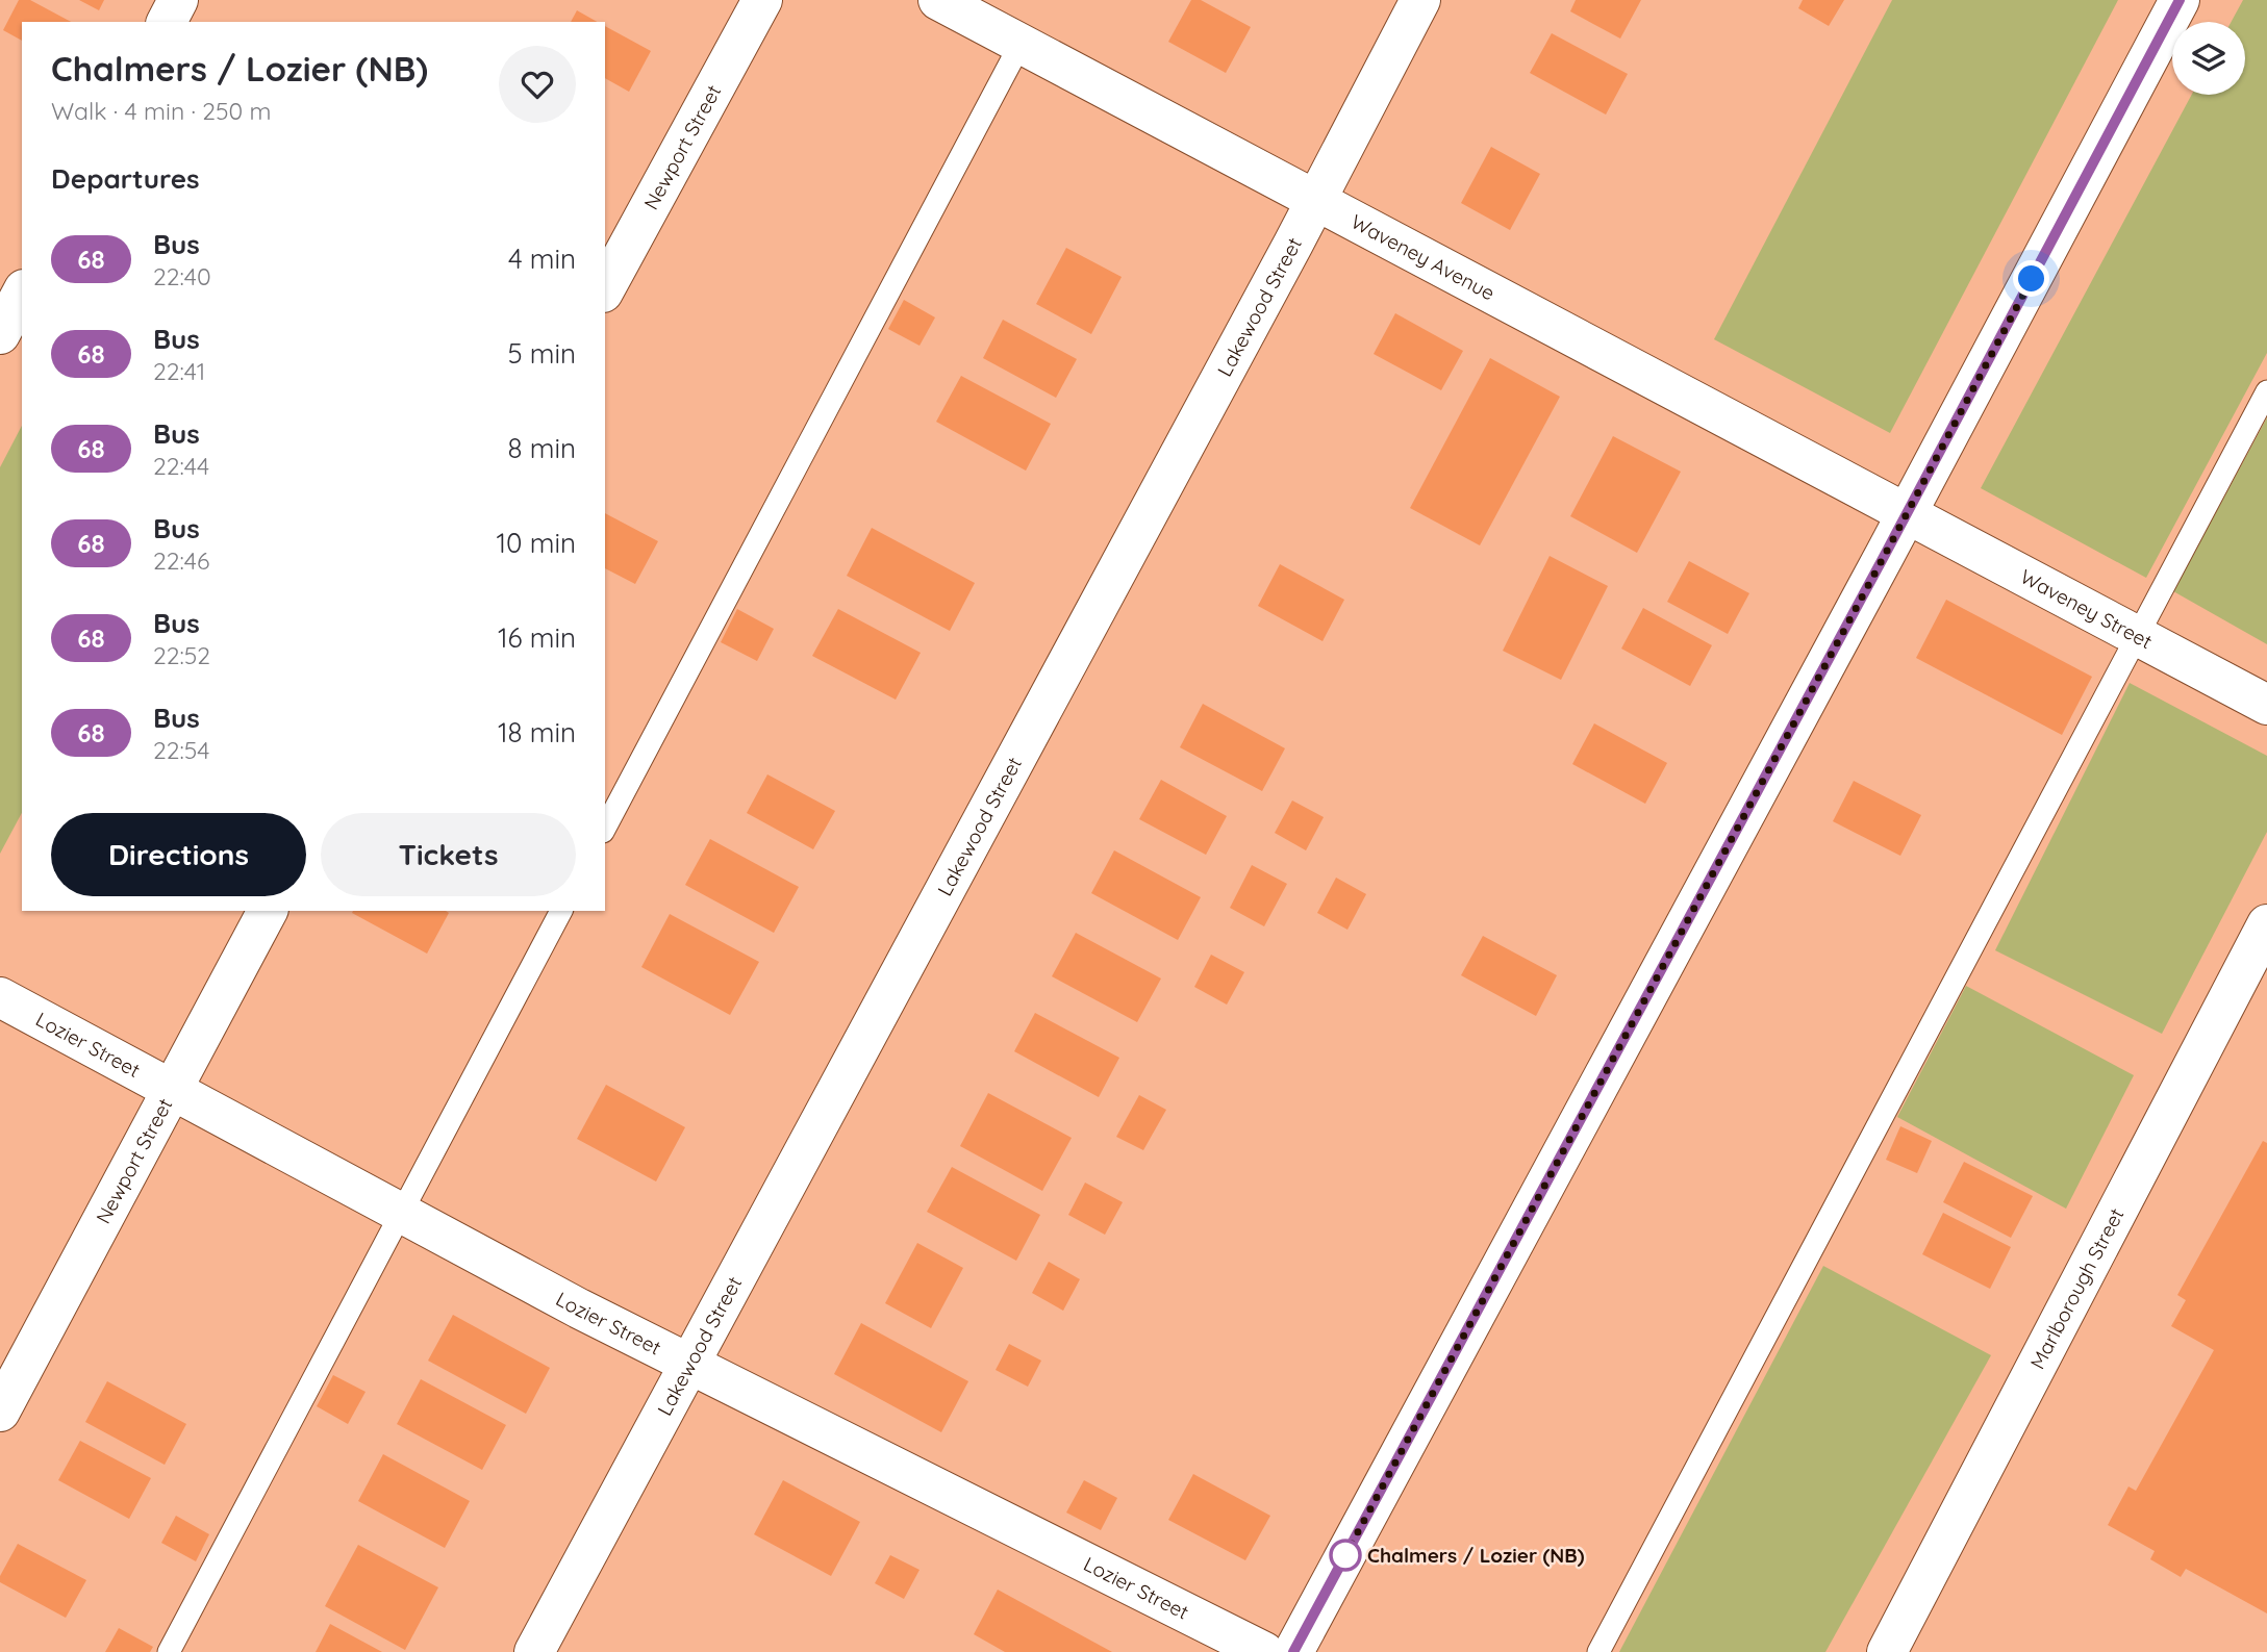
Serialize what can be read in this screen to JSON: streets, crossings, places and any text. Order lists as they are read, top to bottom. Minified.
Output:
{"streets":{"street":["Newport Street","Waveney Avenue","Lakewood Street","Waveney Street","Lozier Street","Marlborough Street"]},"crossings":[["Newport Street","Lozier Street"],["Waveney Avenue","Lakewood Street"],["Waveney Avenue","Waveney Street"],["Lakewood Street","Lozier Street"]],"places":["Chalmers / Lozier (NB)"],"lines":["bus line 68"],"page":{"heading":[["Chalmers / Lozier (NB)","Walk · 4 min · 250 m"],"Departures"],"list":[{"mark":"68","name":"Bus","note":"22:40","value":"4 min"},{"mark":"68","name":"Bus","note":"22:41","value":"5 min"},{"mark":"68","name":"Bus","note":"22:44","value":"8 min"},{"mark":"68","name":"Bus","note":"22:46","value":"10 min"},{"mark":"68","name":"Bus","note":"22:52","value":"16 min"},{"mark":"68","name":"Bus","note":"22:54","value":"18 min"}],"buttons":["Directions","Tickets"]}}
